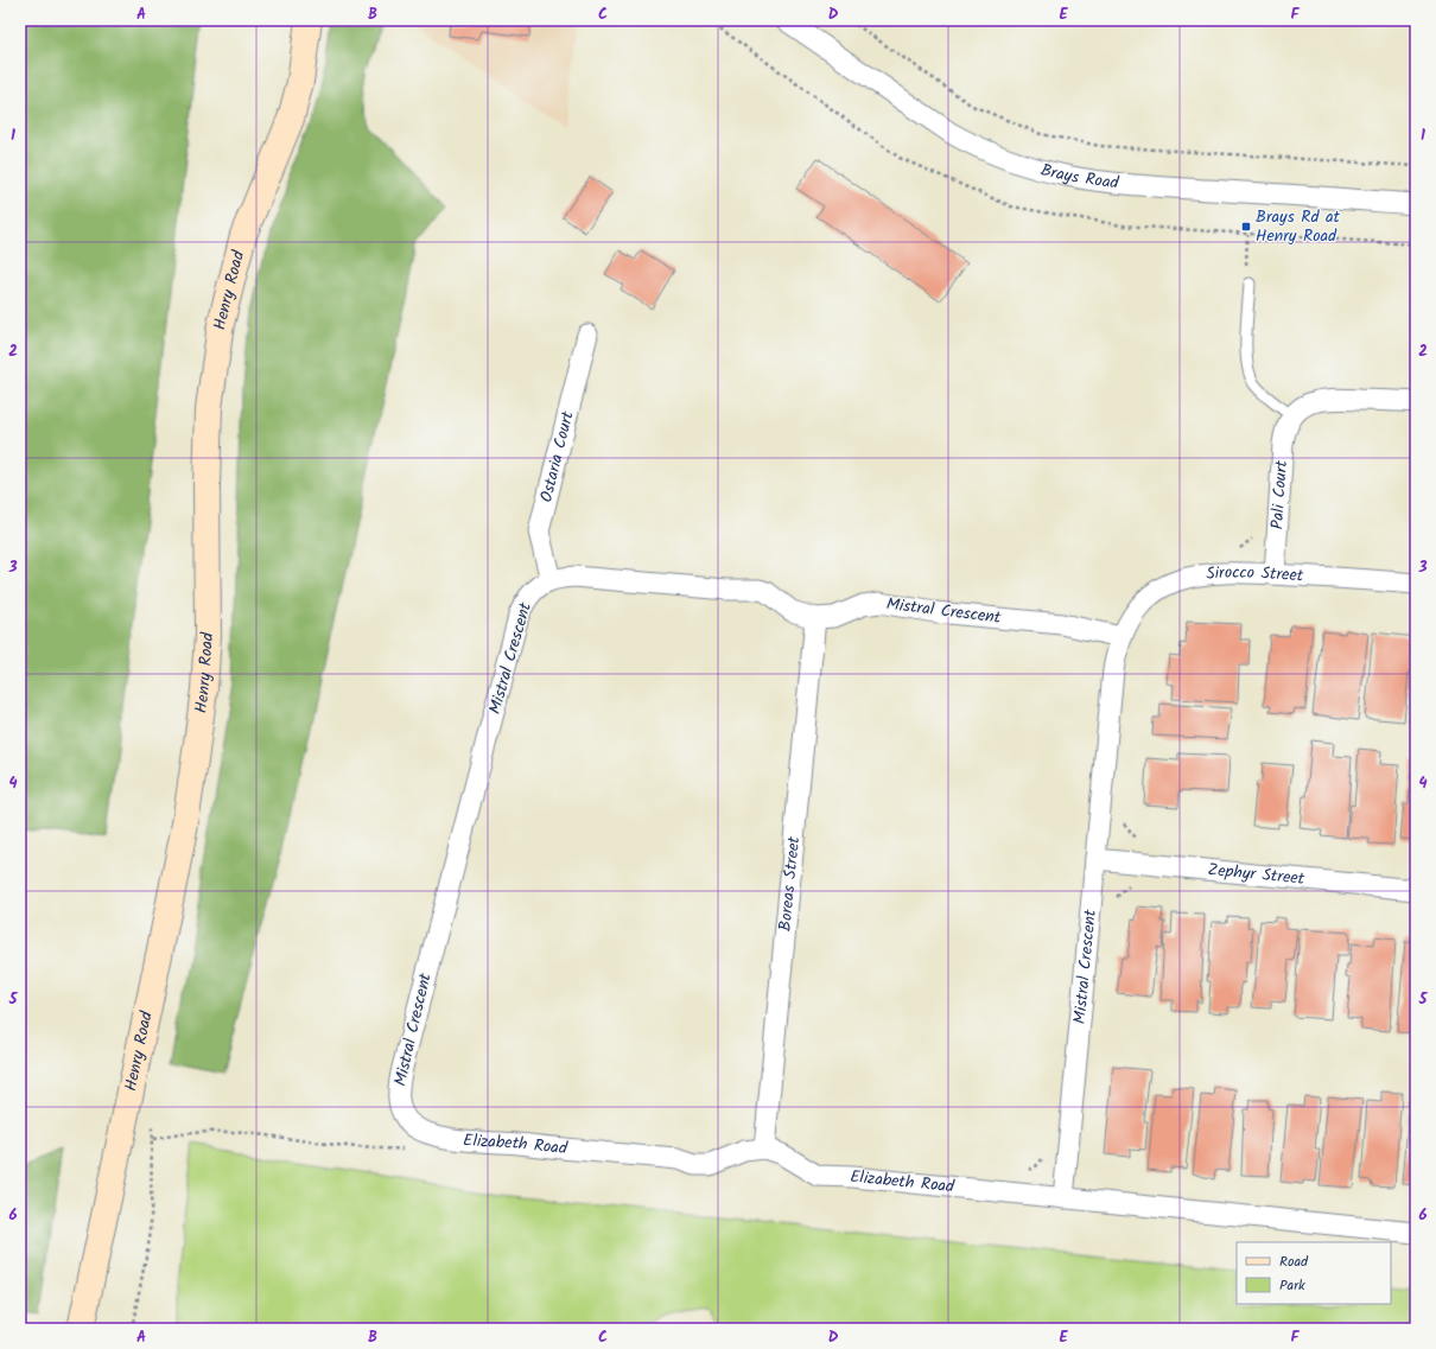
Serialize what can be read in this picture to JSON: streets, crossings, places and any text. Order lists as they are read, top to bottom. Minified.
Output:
{"streets":{"main road":["Henry Road"],"street":["Brays Road","Ostaria Court","Pali Court","Sirocco Street","Mistral Crescent","Zephyr Street","Boreas Street","Elizabeth Road"]},"crossings":[["Ostaria Court","Mistral Crescent"],["Pali Court","Sirocco Street"],["Sirocco Street","Mistral Crescent"],["Mistral Crescent","Zephyr Street"],["Mistral Crescent","Boreas Street"],["Mistral Crescent","Elizabeth Road"],["Boreas Street","Elizabeth Road"]],"places":{"transit":["Brays Rd at Henry Road"]},"legend":["Road","Park"],"grid":{"columns":["A","B","C","D","E","F"],"rows":["1","2","3","4","5","6"]}}
